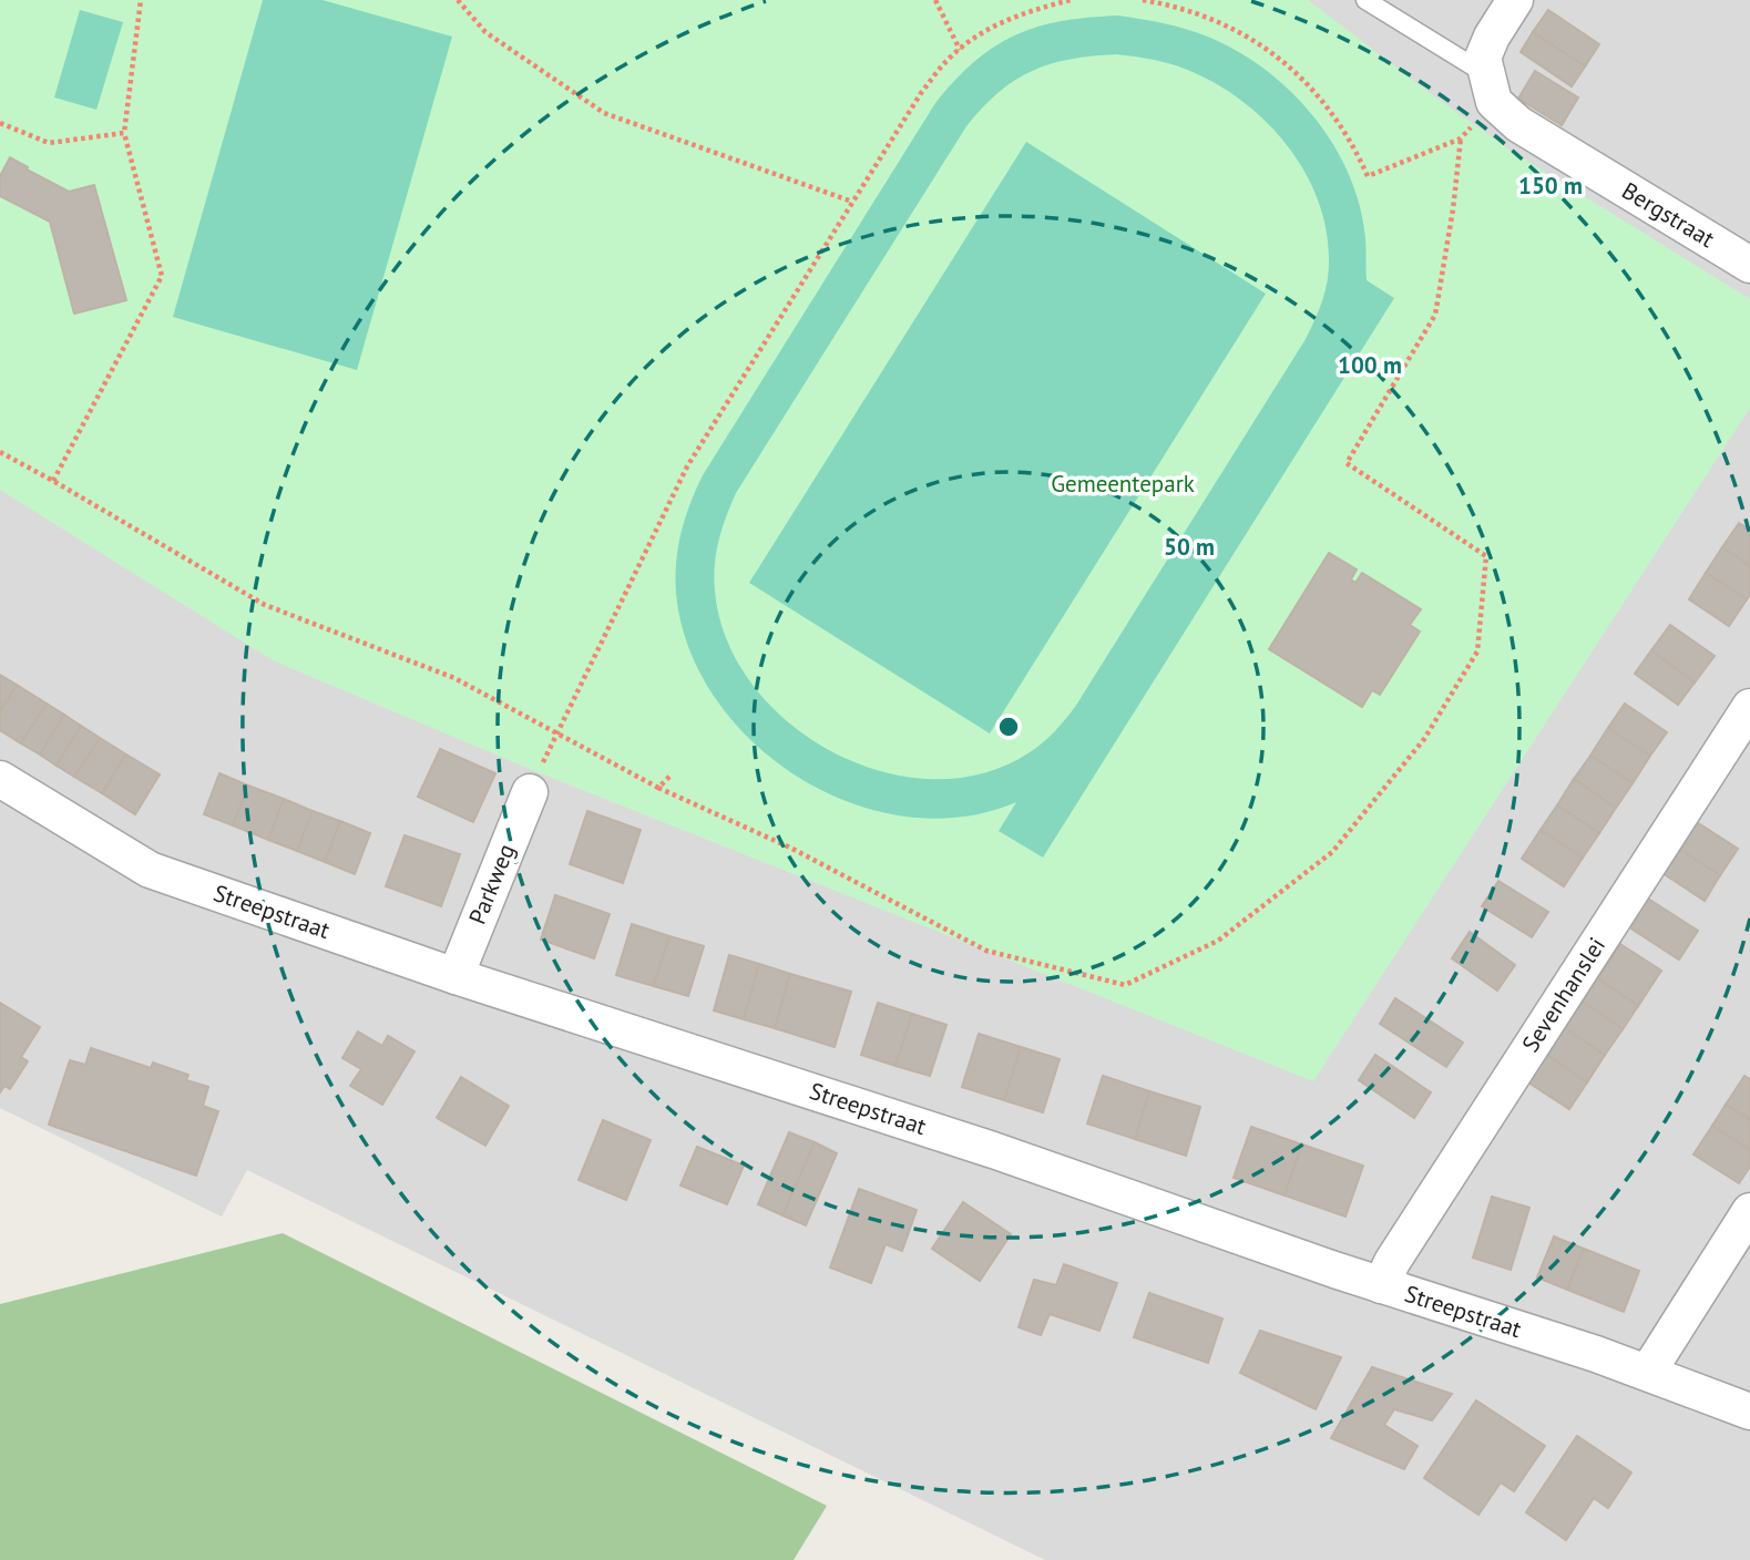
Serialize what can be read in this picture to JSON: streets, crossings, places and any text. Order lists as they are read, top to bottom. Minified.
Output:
{"streets":{"street":["Bergstraat","Parkweg","Streepstraat","Sevenhanslei"]},"crossings":[["Parkweg","Streepstraat"],["Streepstraat","Sevenhanslei"]],"parks":["Gemeentepark"],"rings":["150 m","100 m","50 m"]}
